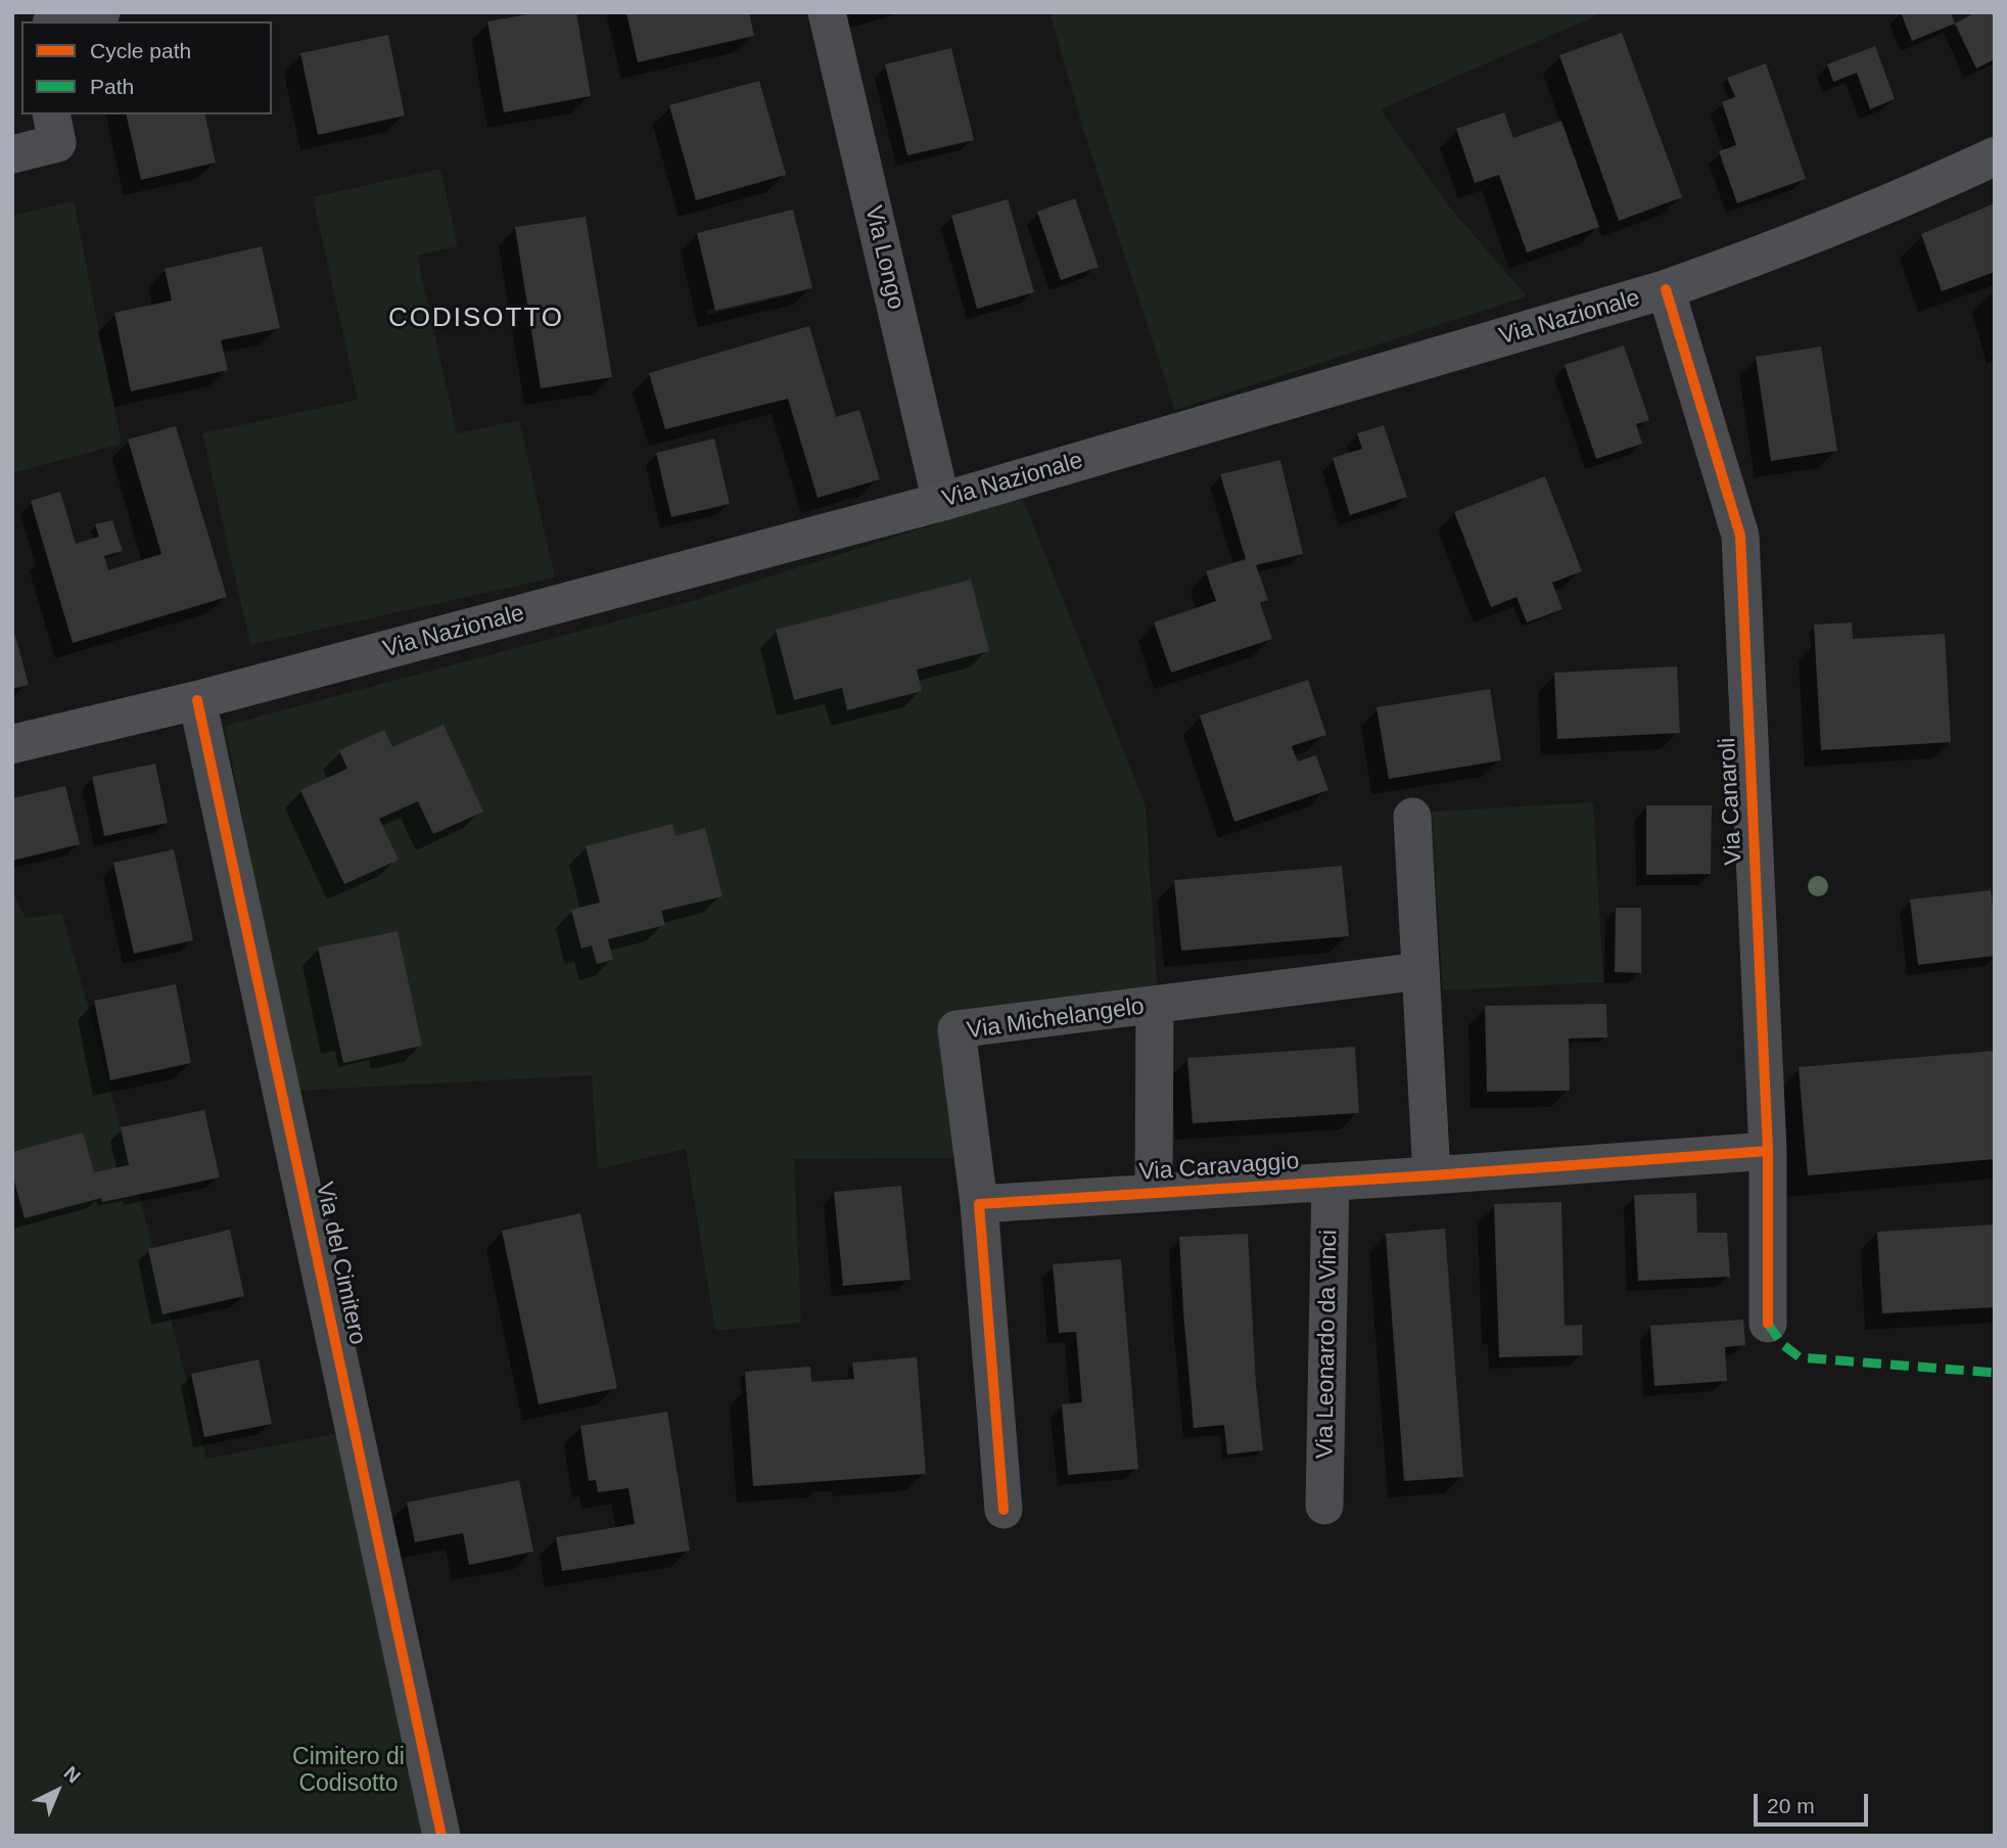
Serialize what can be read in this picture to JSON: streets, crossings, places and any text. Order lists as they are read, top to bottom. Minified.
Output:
{"streets":{"main road":["Via Nazionale"],"street":["Via Longo","Via Canaroli","Via Michelangelo","Via Caravaggio","Via del Cimitero","Via Leonardo da Vinci"]},"crossings":[["Via Longo","Via Nazionale"],["Via Nazionale","Via Canaroli"],["Via Nazionale","Via del Cimitero"],["Via Canaroli","Via Caravaggio"],["Via Michelangelo","Via Caravaggio"],["Via Caravaggio","Via Leonardo da Vinci"]],"districts":["CODISOTTO"],"parks":["Cimitero di Codisotto"],"legend":["Cycle path","Path"],"scale_bar":"20 m","north":"top right"}
